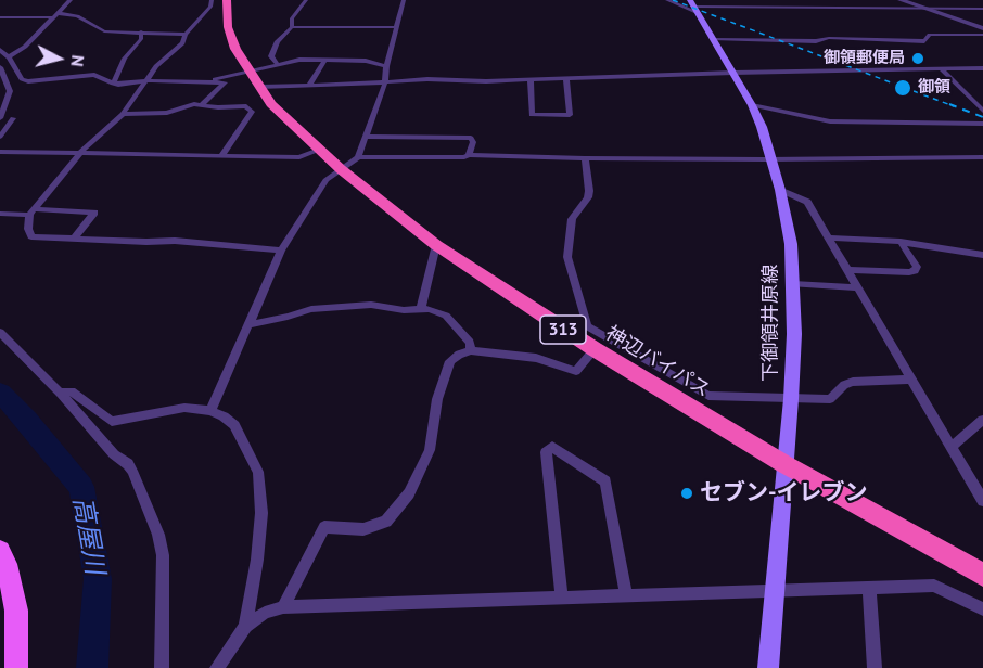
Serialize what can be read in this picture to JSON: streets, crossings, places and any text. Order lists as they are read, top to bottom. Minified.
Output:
{"streets":{"highway":["313","神辺バイパス"],"main road":["下御領井原線"]},"crossings":[["下御領井原線","神辺バイパス"]],"water":["高屋川"],"places":["御領郵便局","御領","セブン-イレブン"],"north":"right"}
